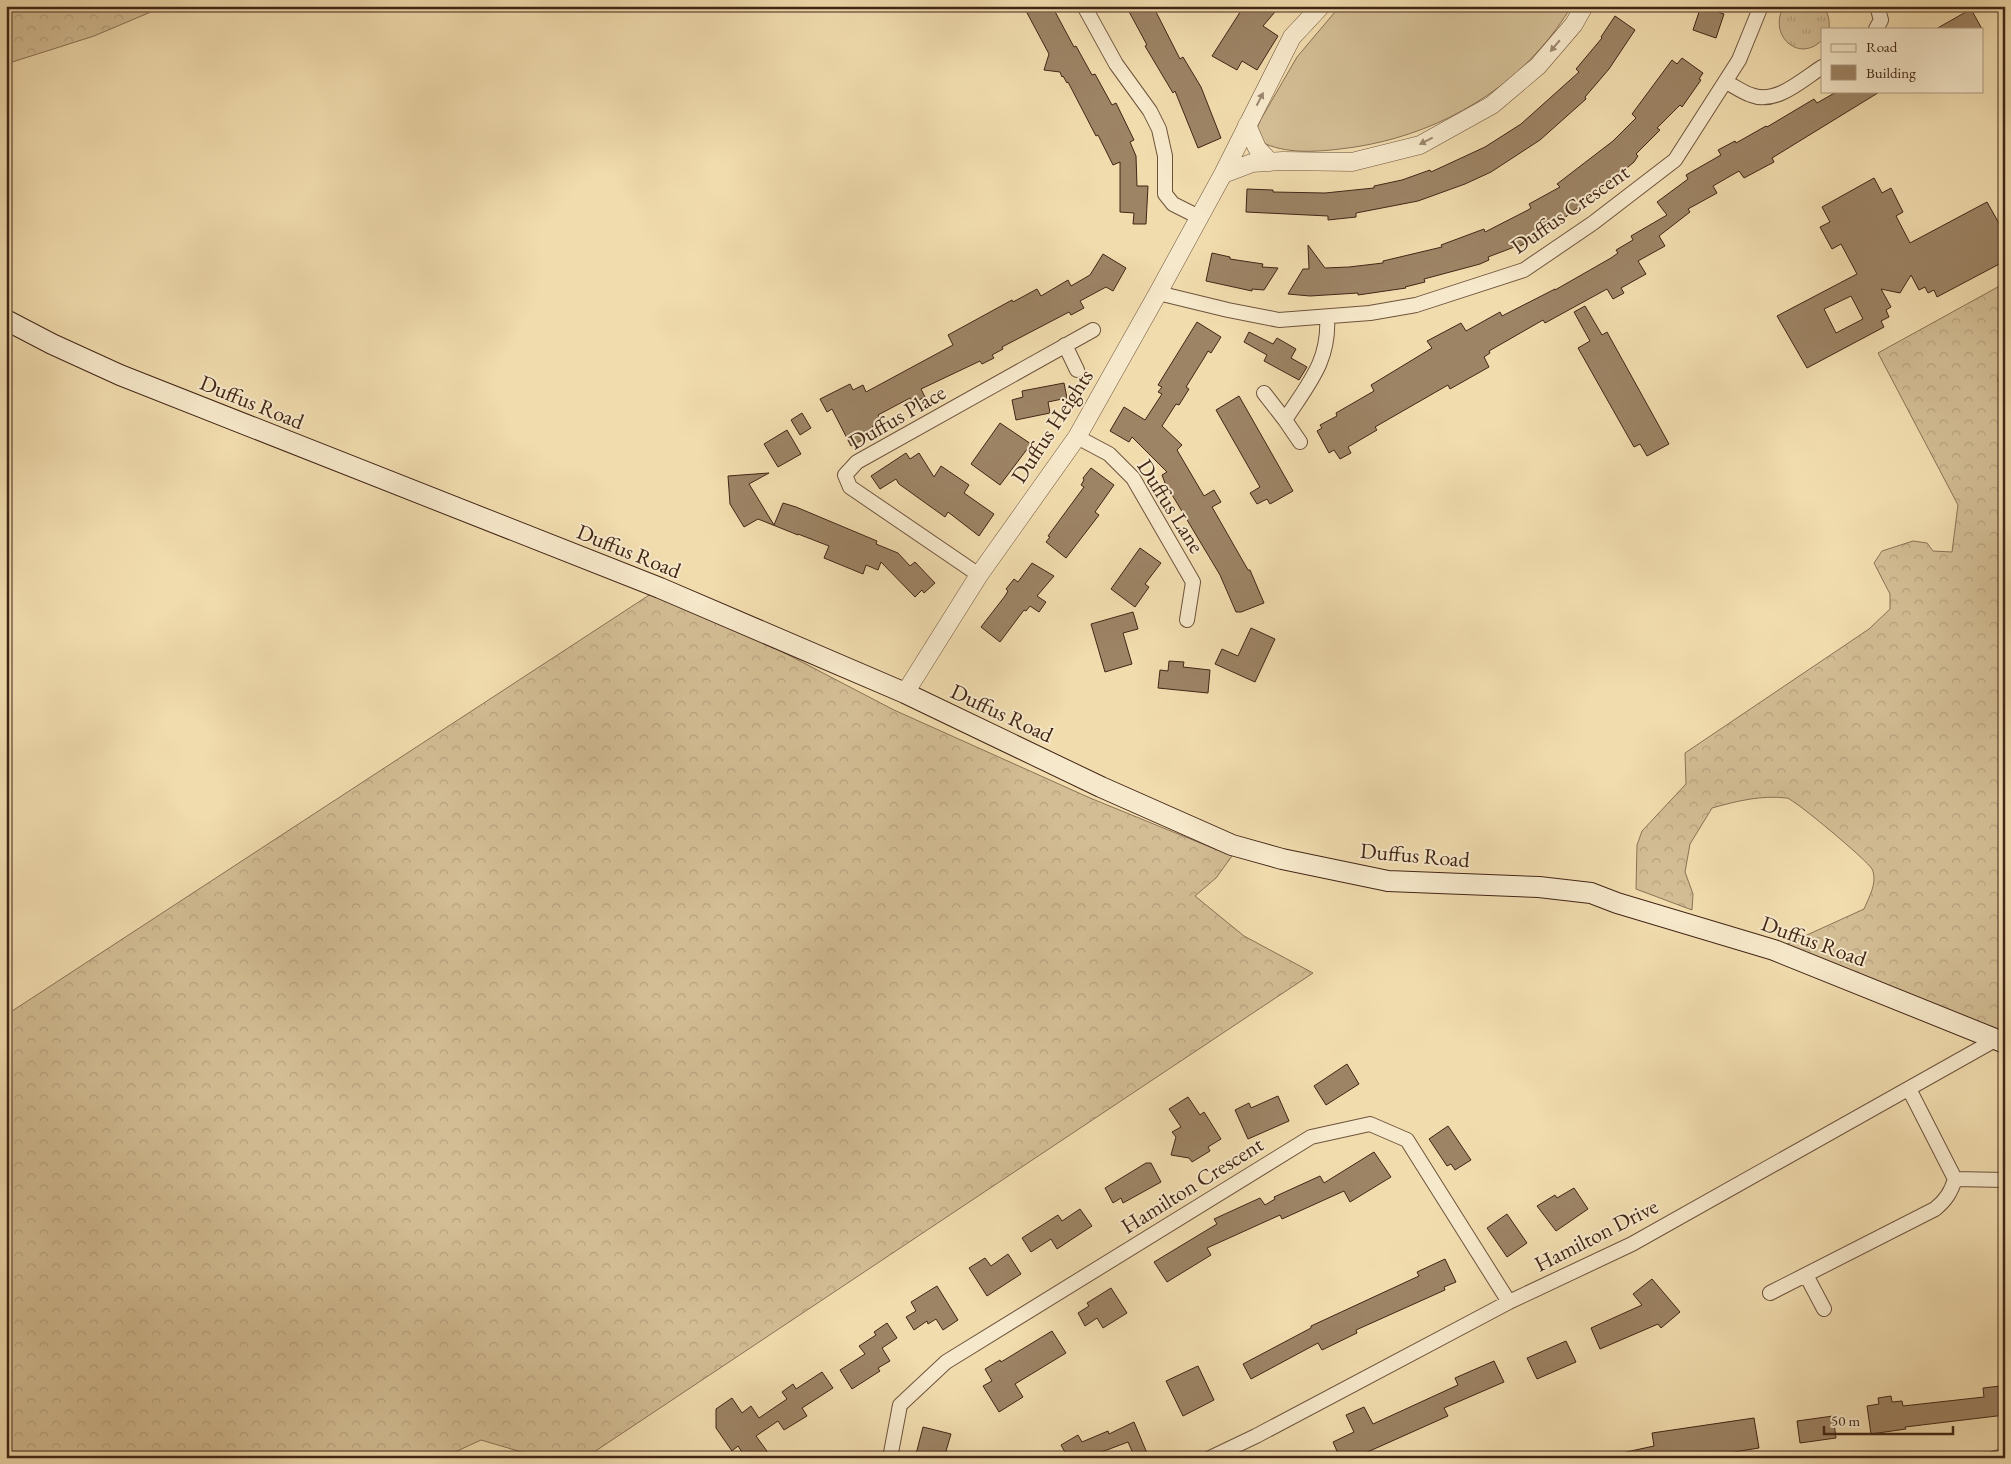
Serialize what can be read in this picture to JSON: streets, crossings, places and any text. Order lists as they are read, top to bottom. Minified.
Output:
{"streets":{"main road":["Duffus Road"],"street":["Duffus Crescent","Duffus Place","Duffus Heights","Duffus Lane","Hamilton Crescent","Hamilton Drive"]},"crossings":[["Duffus Crescent","Duffus Heights"],["Duffus Road","Duffus Heights"],["Duffus Road","Hamilton Drive"],["Duffus Place","Duffus Heights"],["Duffus Heights","Duffus Lane"],["Hamilton Crescent","Hamilton Drive"]],"legend":["Road","Building"],"scale_bar":"50 m"}
